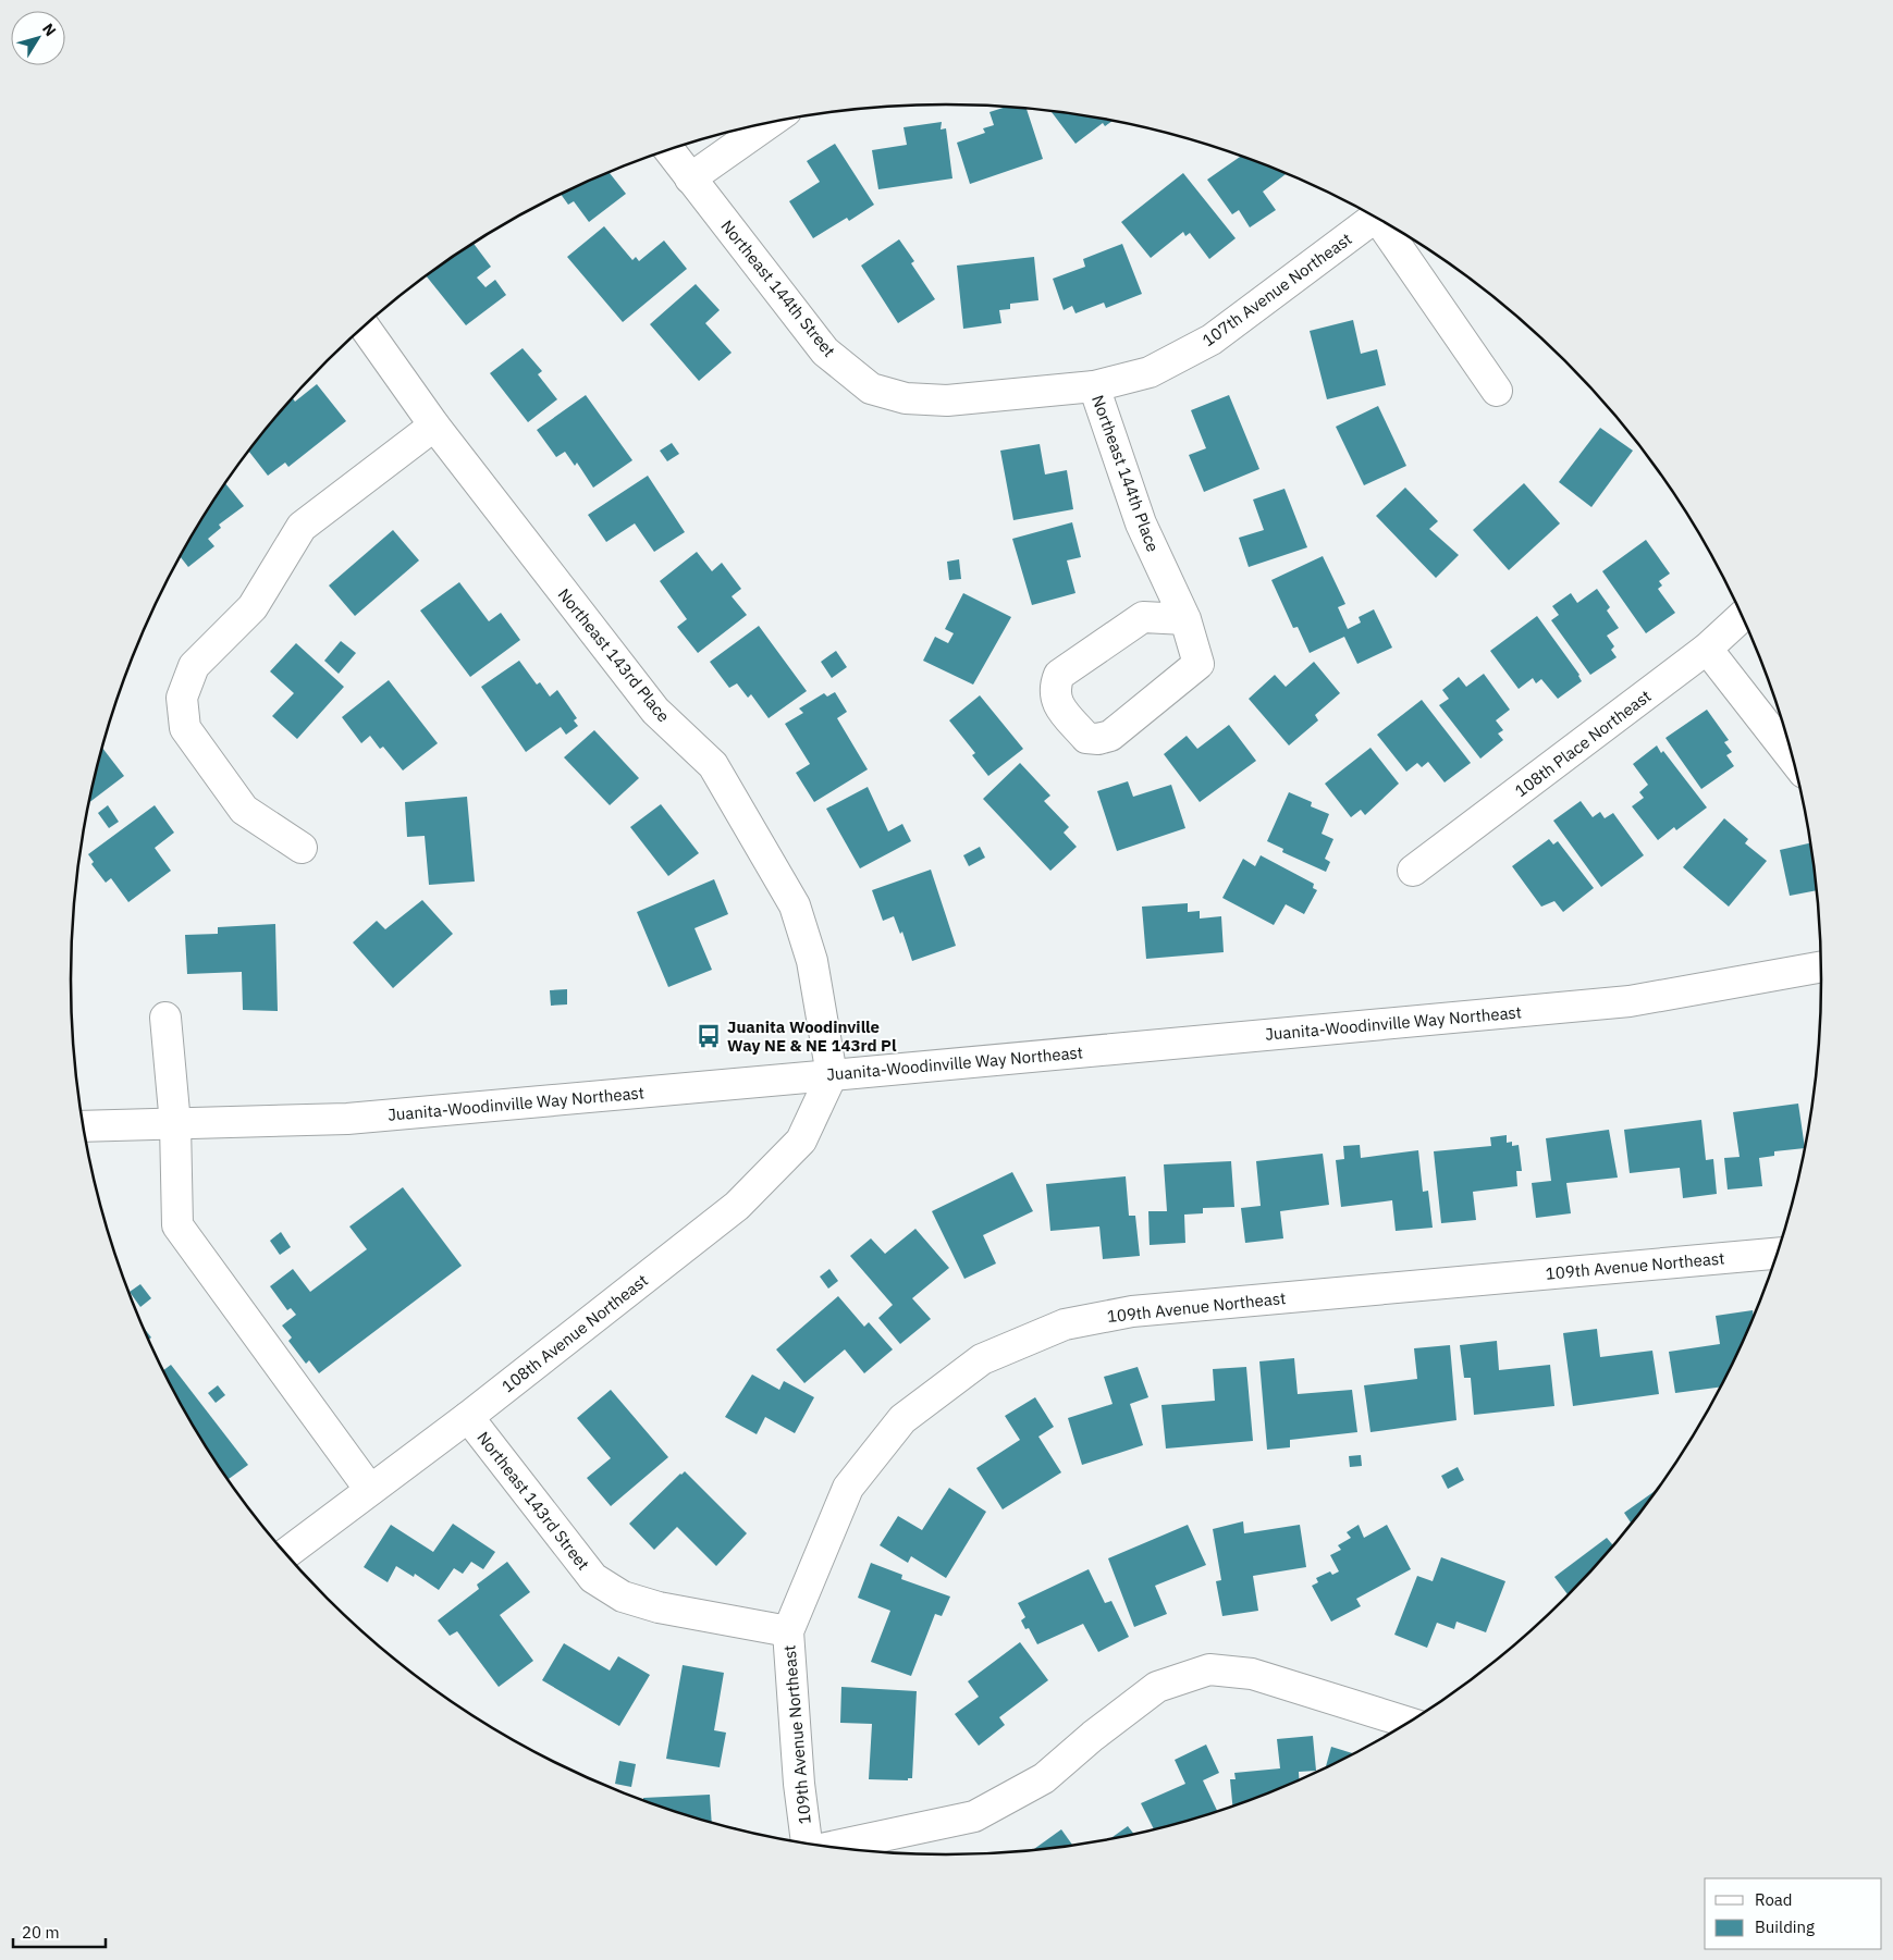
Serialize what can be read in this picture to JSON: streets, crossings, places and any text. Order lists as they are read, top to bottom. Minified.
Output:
{"streets":{"street":["Northeast 144th Street","107th Avenue Northeast","Northeast 144th Place","Northeast 143rd Place","108th Place Northeast","Juanita-Woodinville Way Northeast","109th Avenue Northeast","108th Avenue Northeast","Northeast 143rd Street"]},"crossings":[["Northeast 144th Street","107th Avenue Northeast"],["107th Avenue Northeast","Northeast 144th Place"],["Northeast 143rd Place","Juanita-Woodinville Way Northeast"],["Northeast 143rd Place","108th Avenue Northeast"],["Juanita-Woodinville Way Northeast","108th Avenue Northeast"],["109th Avenue Northeast","Northeast 143rd Street"],["108th Avenue Northeast","Northeast 143rd Street"]],"places":{"bus stop":["Juanita Woodinville Way NE & NE 143rd Pl"]},"legend":["Road","Building"],"scale_bar":"20 m","north":"top right"}
